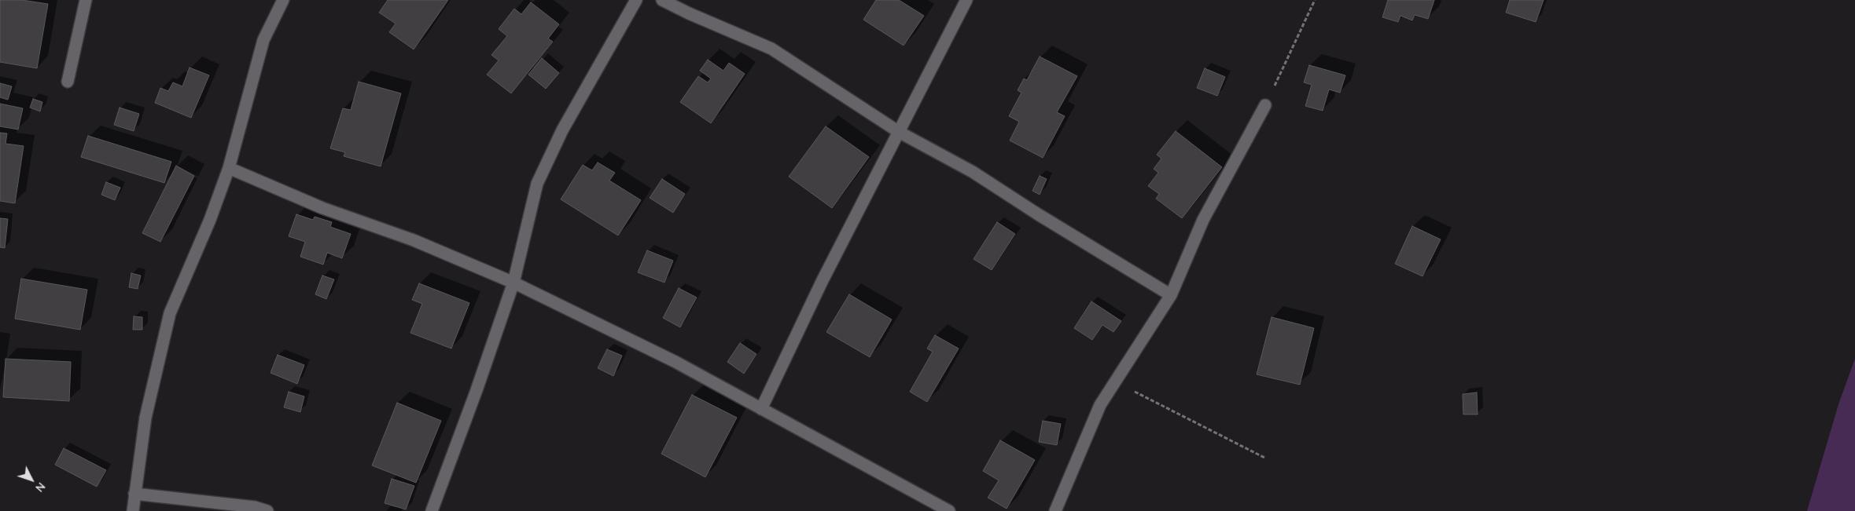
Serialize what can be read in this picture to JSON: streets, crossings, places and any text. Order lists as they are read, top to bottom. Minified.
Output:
{"north":"bottom right"}
